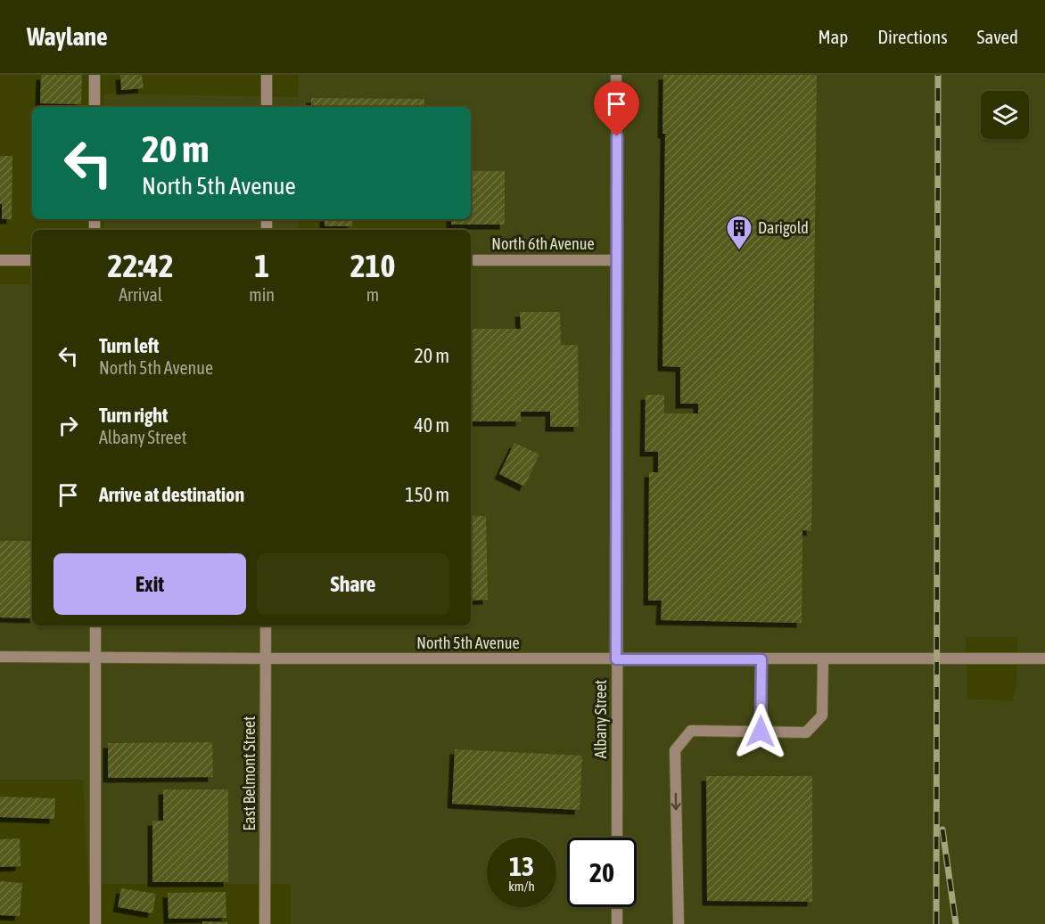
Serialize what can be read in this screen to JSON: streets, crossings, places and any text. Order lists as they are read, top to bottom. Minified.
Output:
{"streets":{"street":["North 6th Avenue","North 5th Avenue","Albany Street","East Belmont Street"]},"crossings":[["North 6th Avenue","Albany Street"],["North 5th Avenue","Albany Street"],["North 5th Avenue","East Belmont Street"]],"places":{"building":["Darigold"]},"page":{"header":"Waylane","nav":["Map","Directions","Saved"],"turn":["20 m","North 5th Avenue"],"eta":["22:42","Arrival","1","min","210","m"],"list":[{"name":"Turn left","note":"North 5th Avenue","value":"20 m"},{"name":"Turn right","note":"Albany Street","value":"40 m"},{"name":"Arrive at destination","value":"150 m"}],"buttons":["Exit","Share"],"speed":"13 km/h","limit":"20"}}
